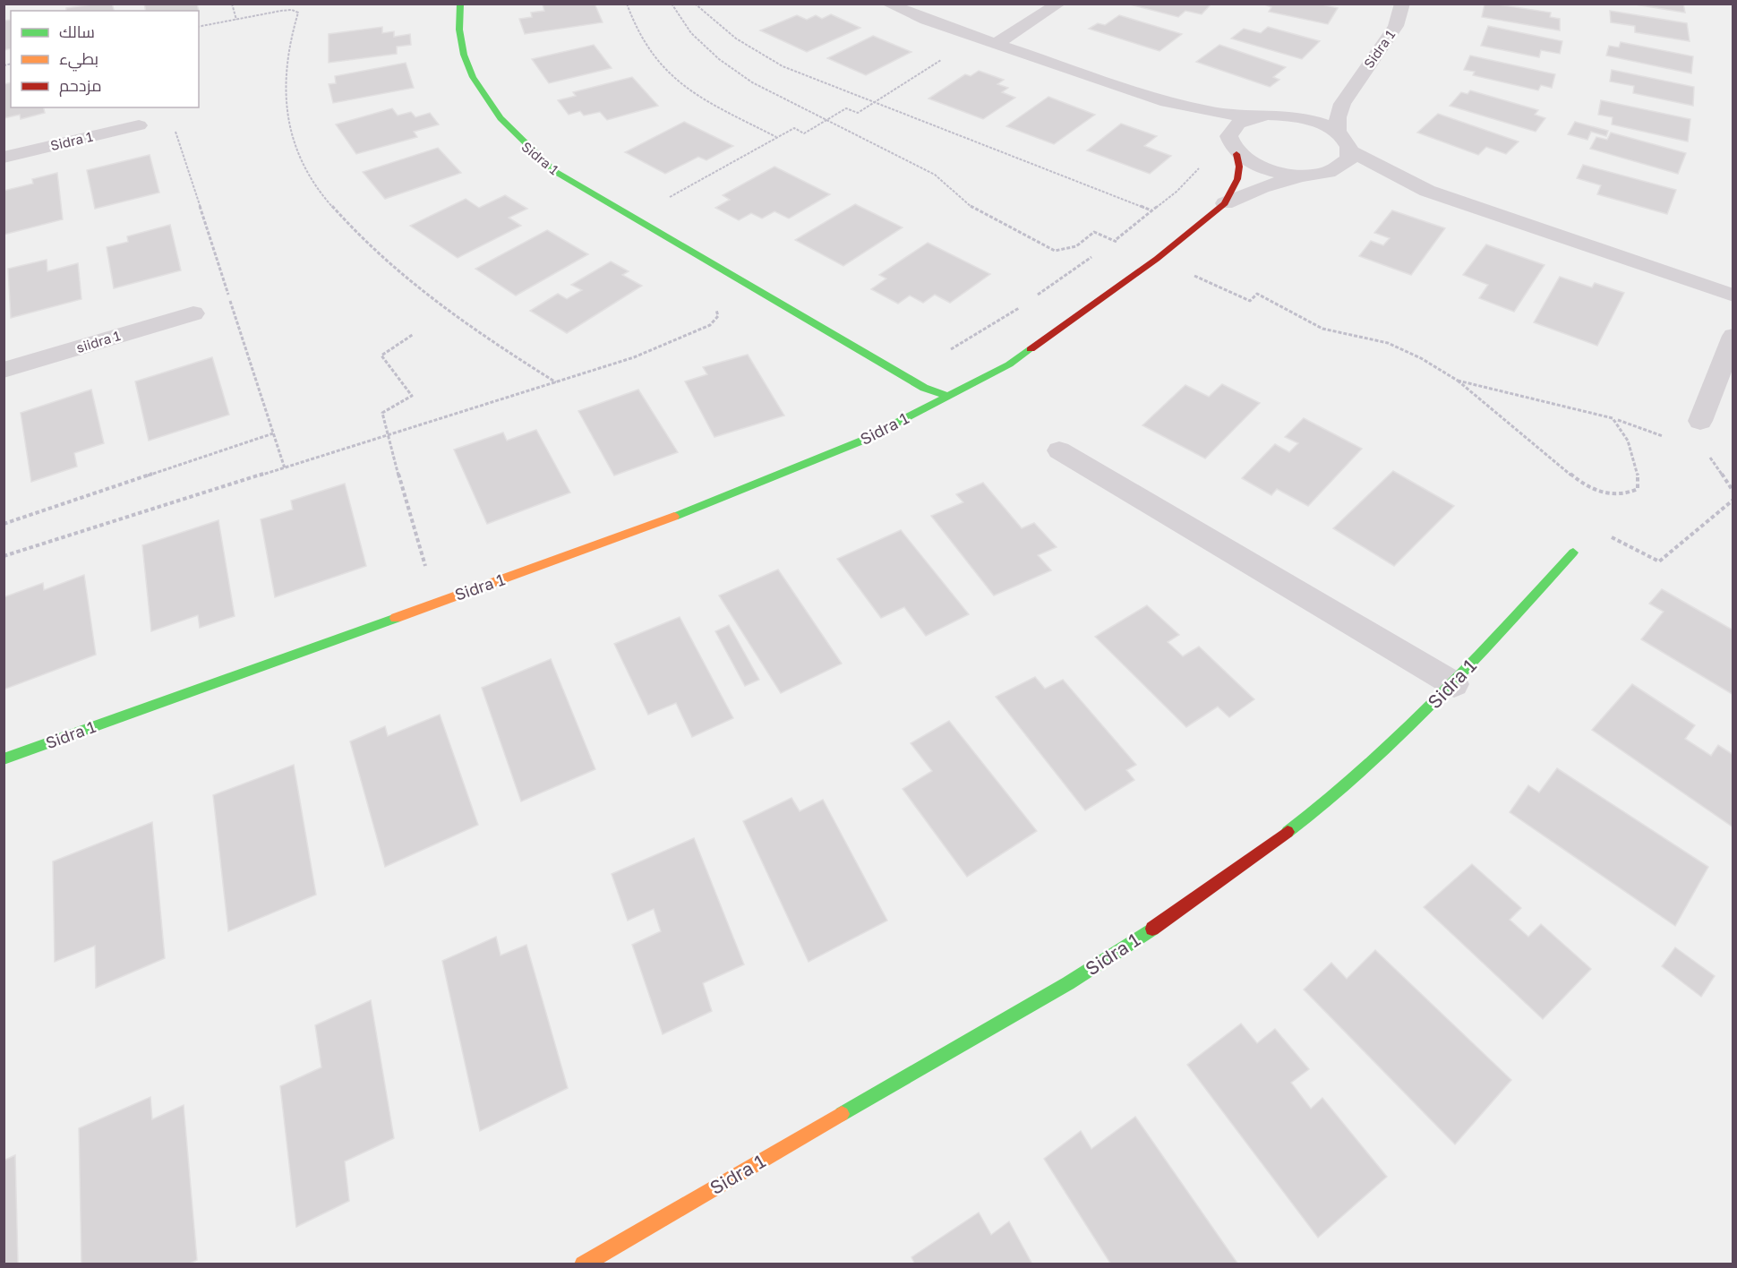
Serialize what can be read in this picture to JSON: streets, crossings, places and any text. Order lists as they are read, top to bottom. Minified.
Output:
{"streets":{"street":["Sidra 1","siidra 1"]},"legend":["سالك","بطيء","مزدحم"]}
